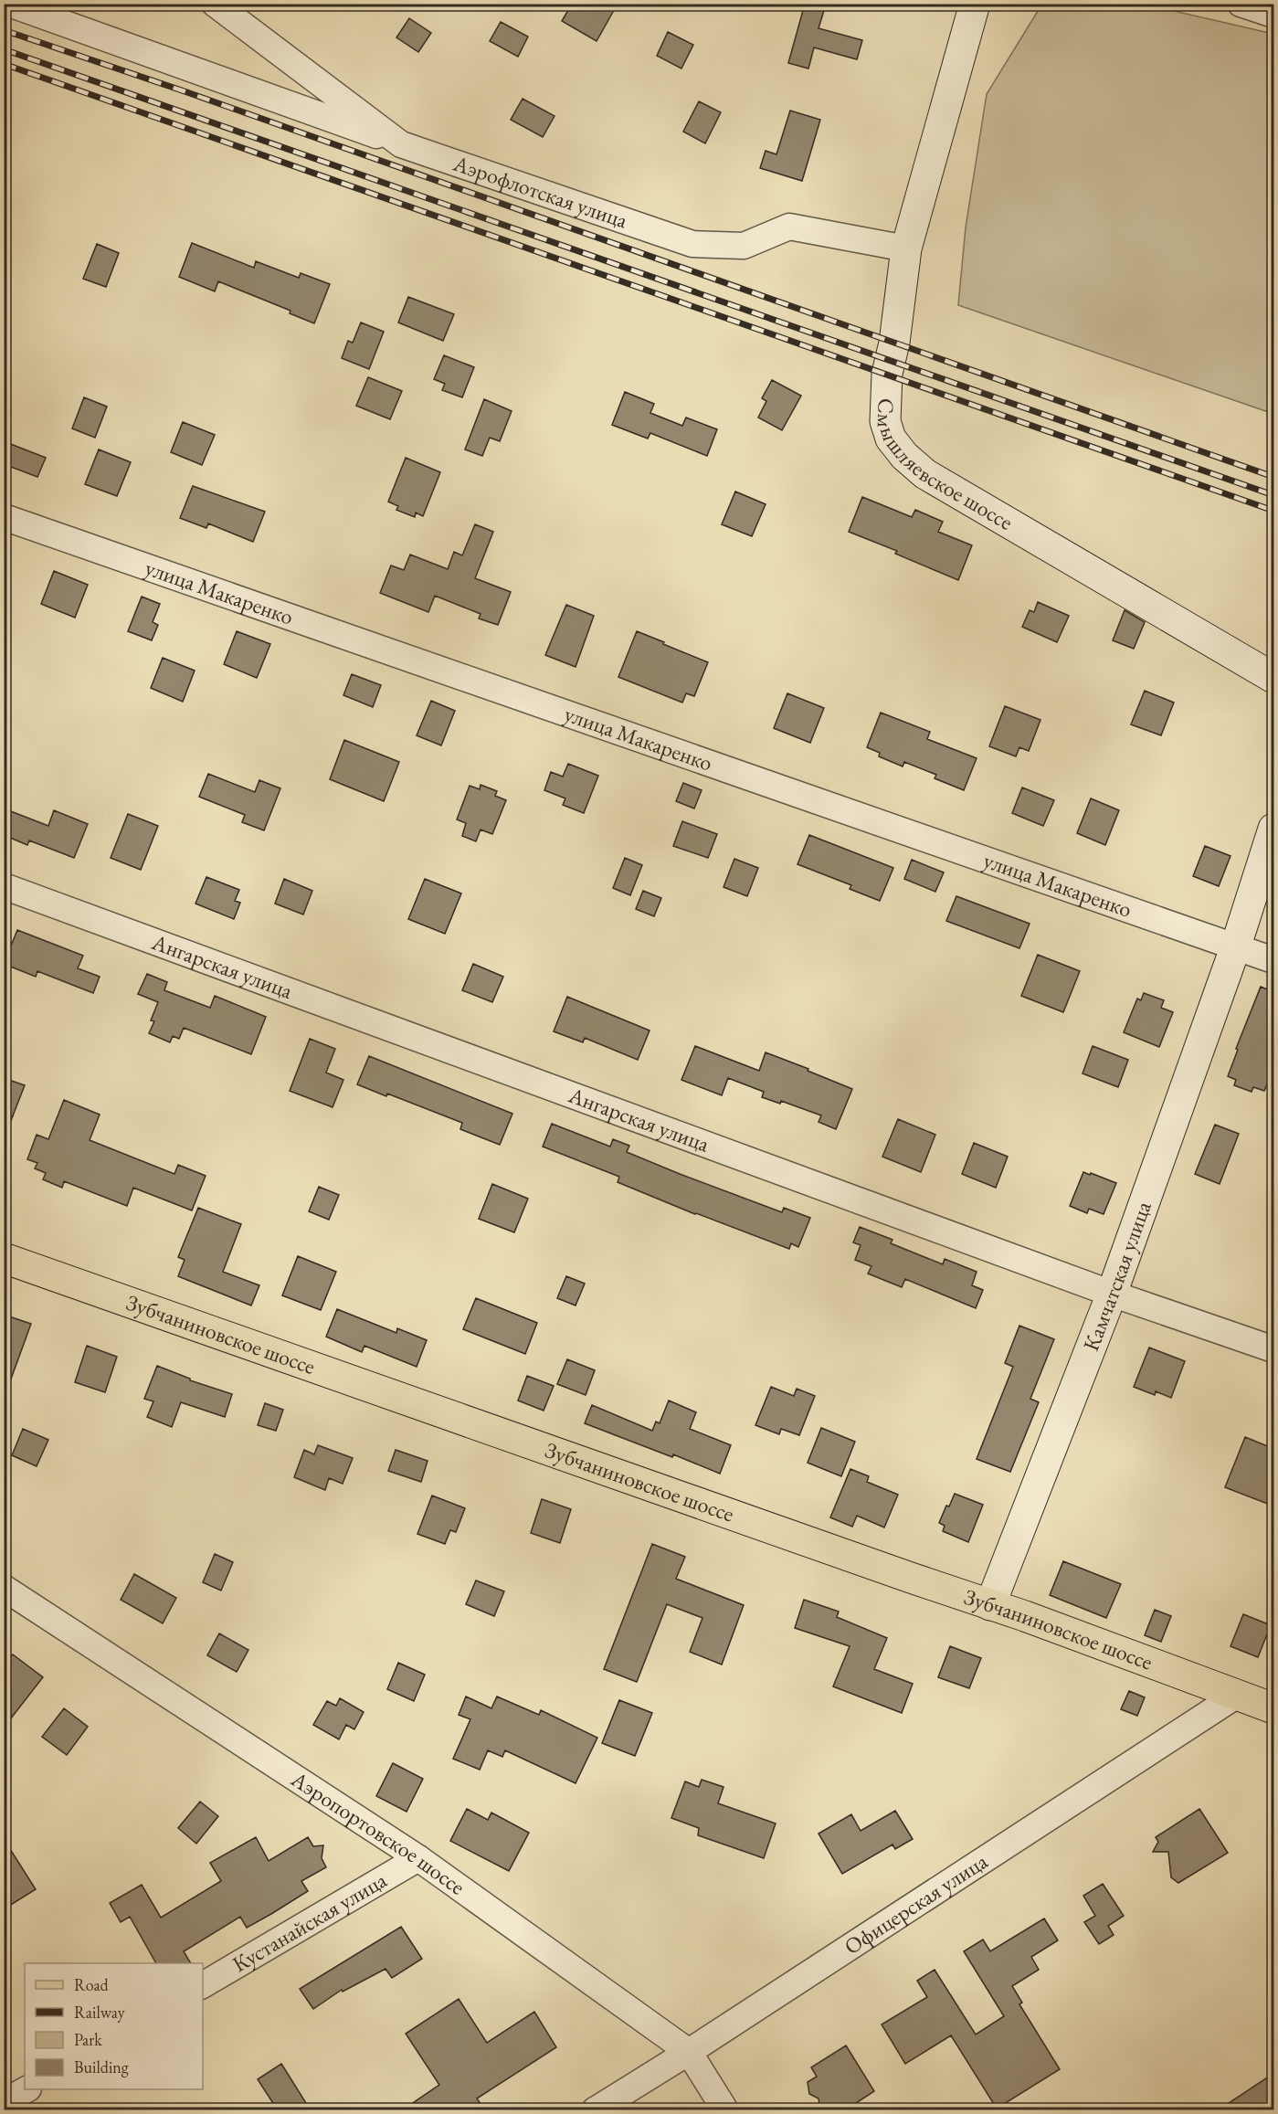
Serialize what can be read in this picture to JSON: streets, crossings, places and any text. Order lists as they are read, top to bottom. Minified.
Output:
{"streets":{"main road":["Зубчаниновское шоссе"],"street":["Аэрофлотская улица","Смышляевское шоссе","улица Макаренко","Ангарская улица","Камчатская улица","Аэропортовское шоссе","Офицерская улица","Кустанайская улица"]},"crossings":[["Аэрофлотская улица","Смышляевское шоссе"],["улица Макаренко","Камчатская улица"],["Ангарская улица","Камчатская улица"],["Камчатская улица","Зубчаниновское шоссе"],["Зубчаниновское шоссе","Офицерская улица"],["Аэропортовское шоссе","Офицерская улица"],["Аэропортовское шоссе","Кустанайская улица"]],"legend":["Road","Railway","Park","Building"]}
